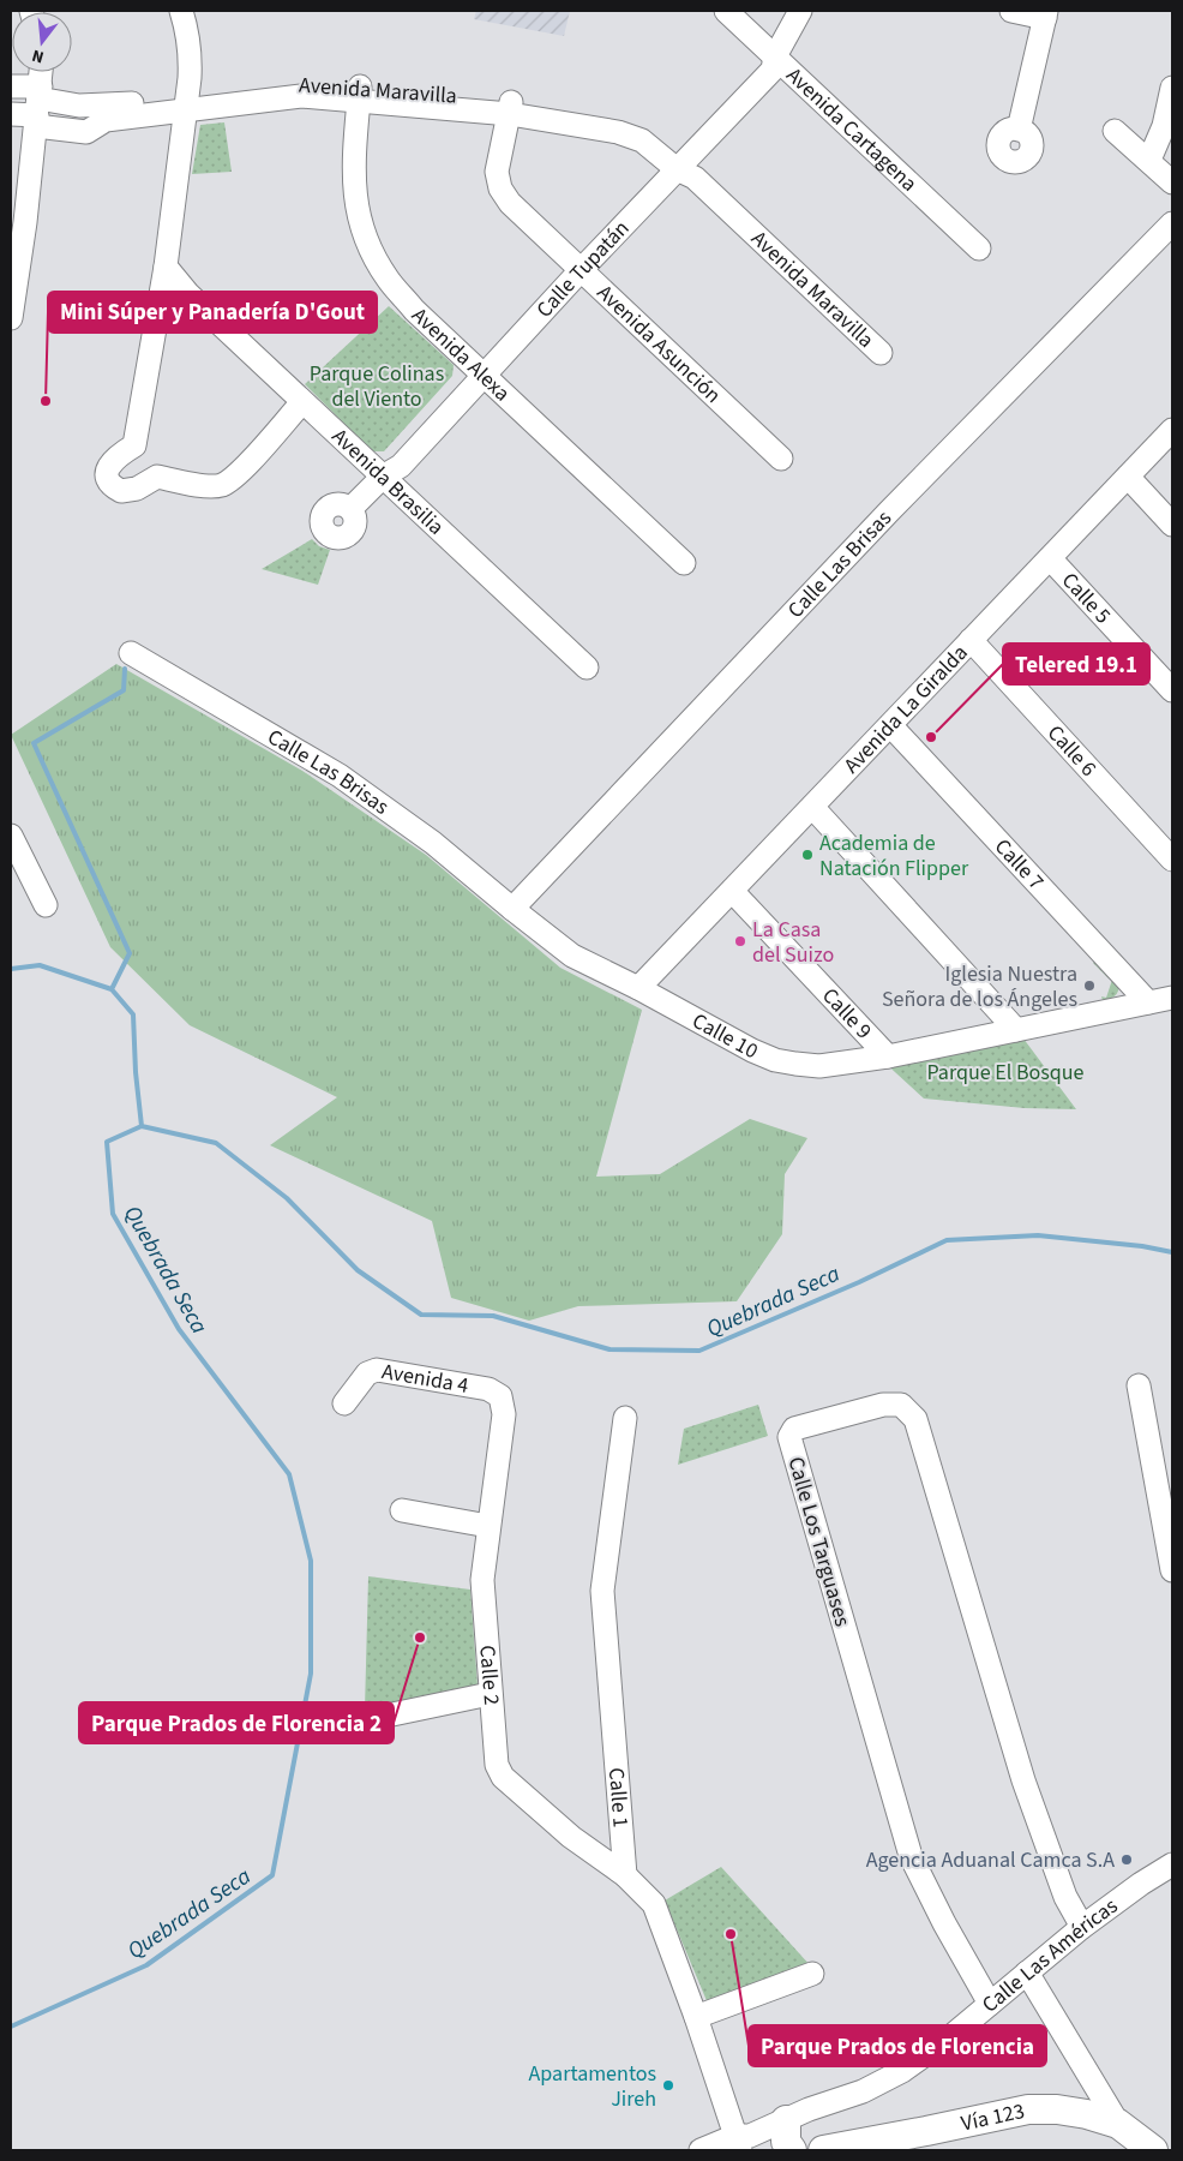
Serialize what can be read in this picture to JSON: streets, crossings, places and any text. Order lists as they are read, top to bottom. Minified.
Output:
{"streets":{"main road":["Vía 123"],"street":["Avenida Maravilla","Avenida Cartagena","Calle Tupatán","Avenida Asunción","Avenida Alexa","Avenida Brasilia","Calle Las Brisas","Calle 5","Avenida La Giralda","Calle 6","Calle 7","Calle 9","Calle 10","Avenida 4","Calle Los Targuases","Calle 2","Calle 1","Calle Las Américas"]},"crossings":[["Avenida Maravilla","Calle Tupatán"],["Avenida Maravilla","Avenida Asunción"],["Avenida Maravilla","Avenida Alexa"],["Avenida Cartagena","Calle Tupatán"],["Calle Tupatán","Avenida Asunción"],["Calle Tupatán","Avenida Alexa"],["Calle Tupatán","Avenida Brasilia"],["Calle Las Brisas","Avenida La Giralda"],["Calle Las Brisas","Calle 10"],["Calle 5","Avenida La Giralda"],["Avenida La Giralda","Calle 6"],["Avenida La Giralda","Calle 7"],["Avenida La Giralda","Calle 9"],["Avenida La Giralda","Calle 10"],["Calle 7","Calle 10"],["Calle 9","Calle 10"],["Avenida 4","Calle 2"],["Calle Los Targuases","Calle Las Américas"],["Calle 2","Calle 1"]],"water":["Quebrada Seca"],"parks":["Parque Colinas del Viento","Parque El Bosque"],"places":["Mini Súper y Panadería D'Gout","Telered 19.1","Academia de Natación Flipper","La Casa del Suizo","Iglesia Nuestra Señora de los Ángeles","Parque Prados de Florencia 2","Agencia Aduanal Camca S.A","Parque Prados de Florencia","Apartamentos Jireh"],"north":"bottom"}
